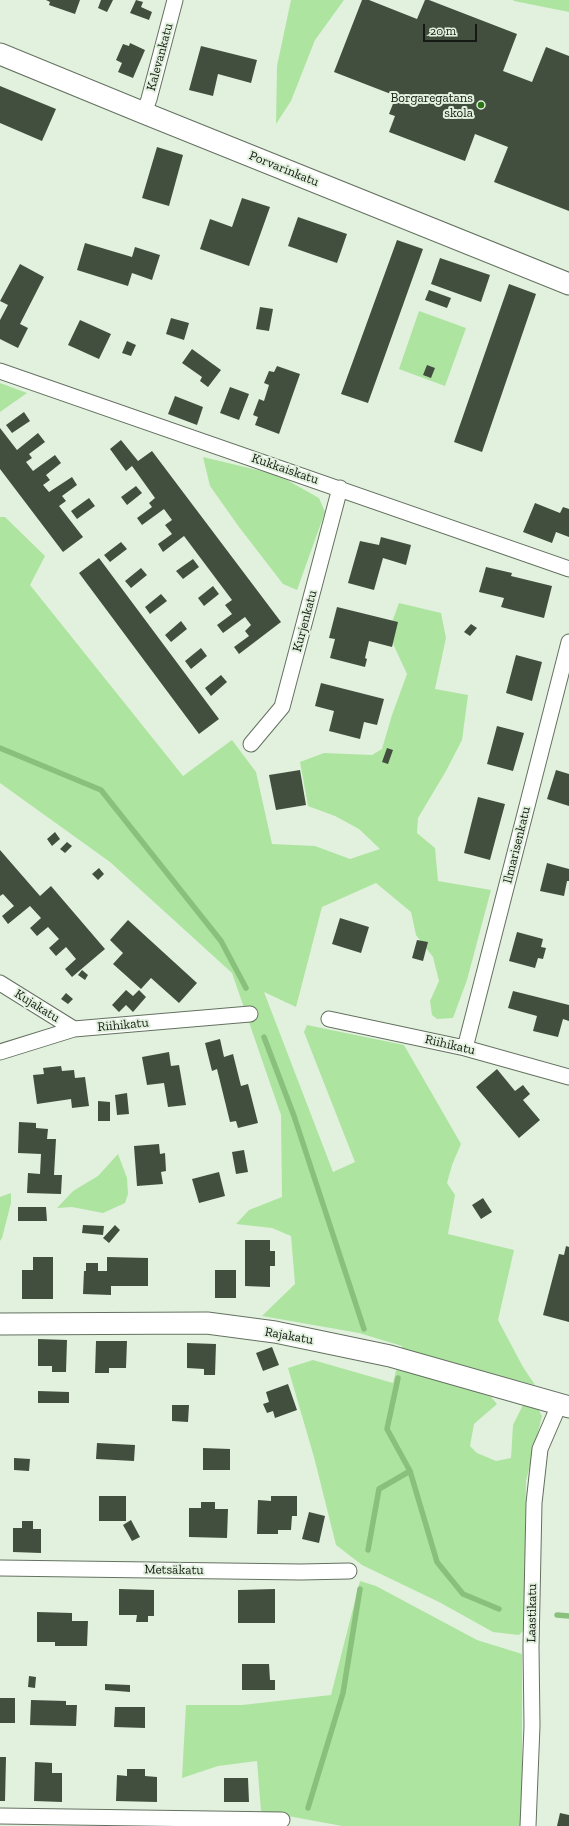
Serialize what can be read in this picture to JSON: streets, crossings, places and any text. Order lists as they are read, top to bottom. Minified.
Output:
{"streets":{"street":["Kalevankatu","Porvarinkatu","Kukkaiskatu","Kurjenkatu","Ilmarisenkatu","Kujakatu","Riihikatu","Rajakatu","Metsäkatu","Laastikatu"]},"crossings":[["Kalevankatu","Porvarinkatu"],["Kukkaiskatu","Kurjenkatu"],["Ilmarisenkatu","Riihikatu"],["Kujakatu","Riihikatu"],["Rajakatu","Laastikatu"]],"places":["Borgaregatans skola"],"scale_bar":"20 m"}
